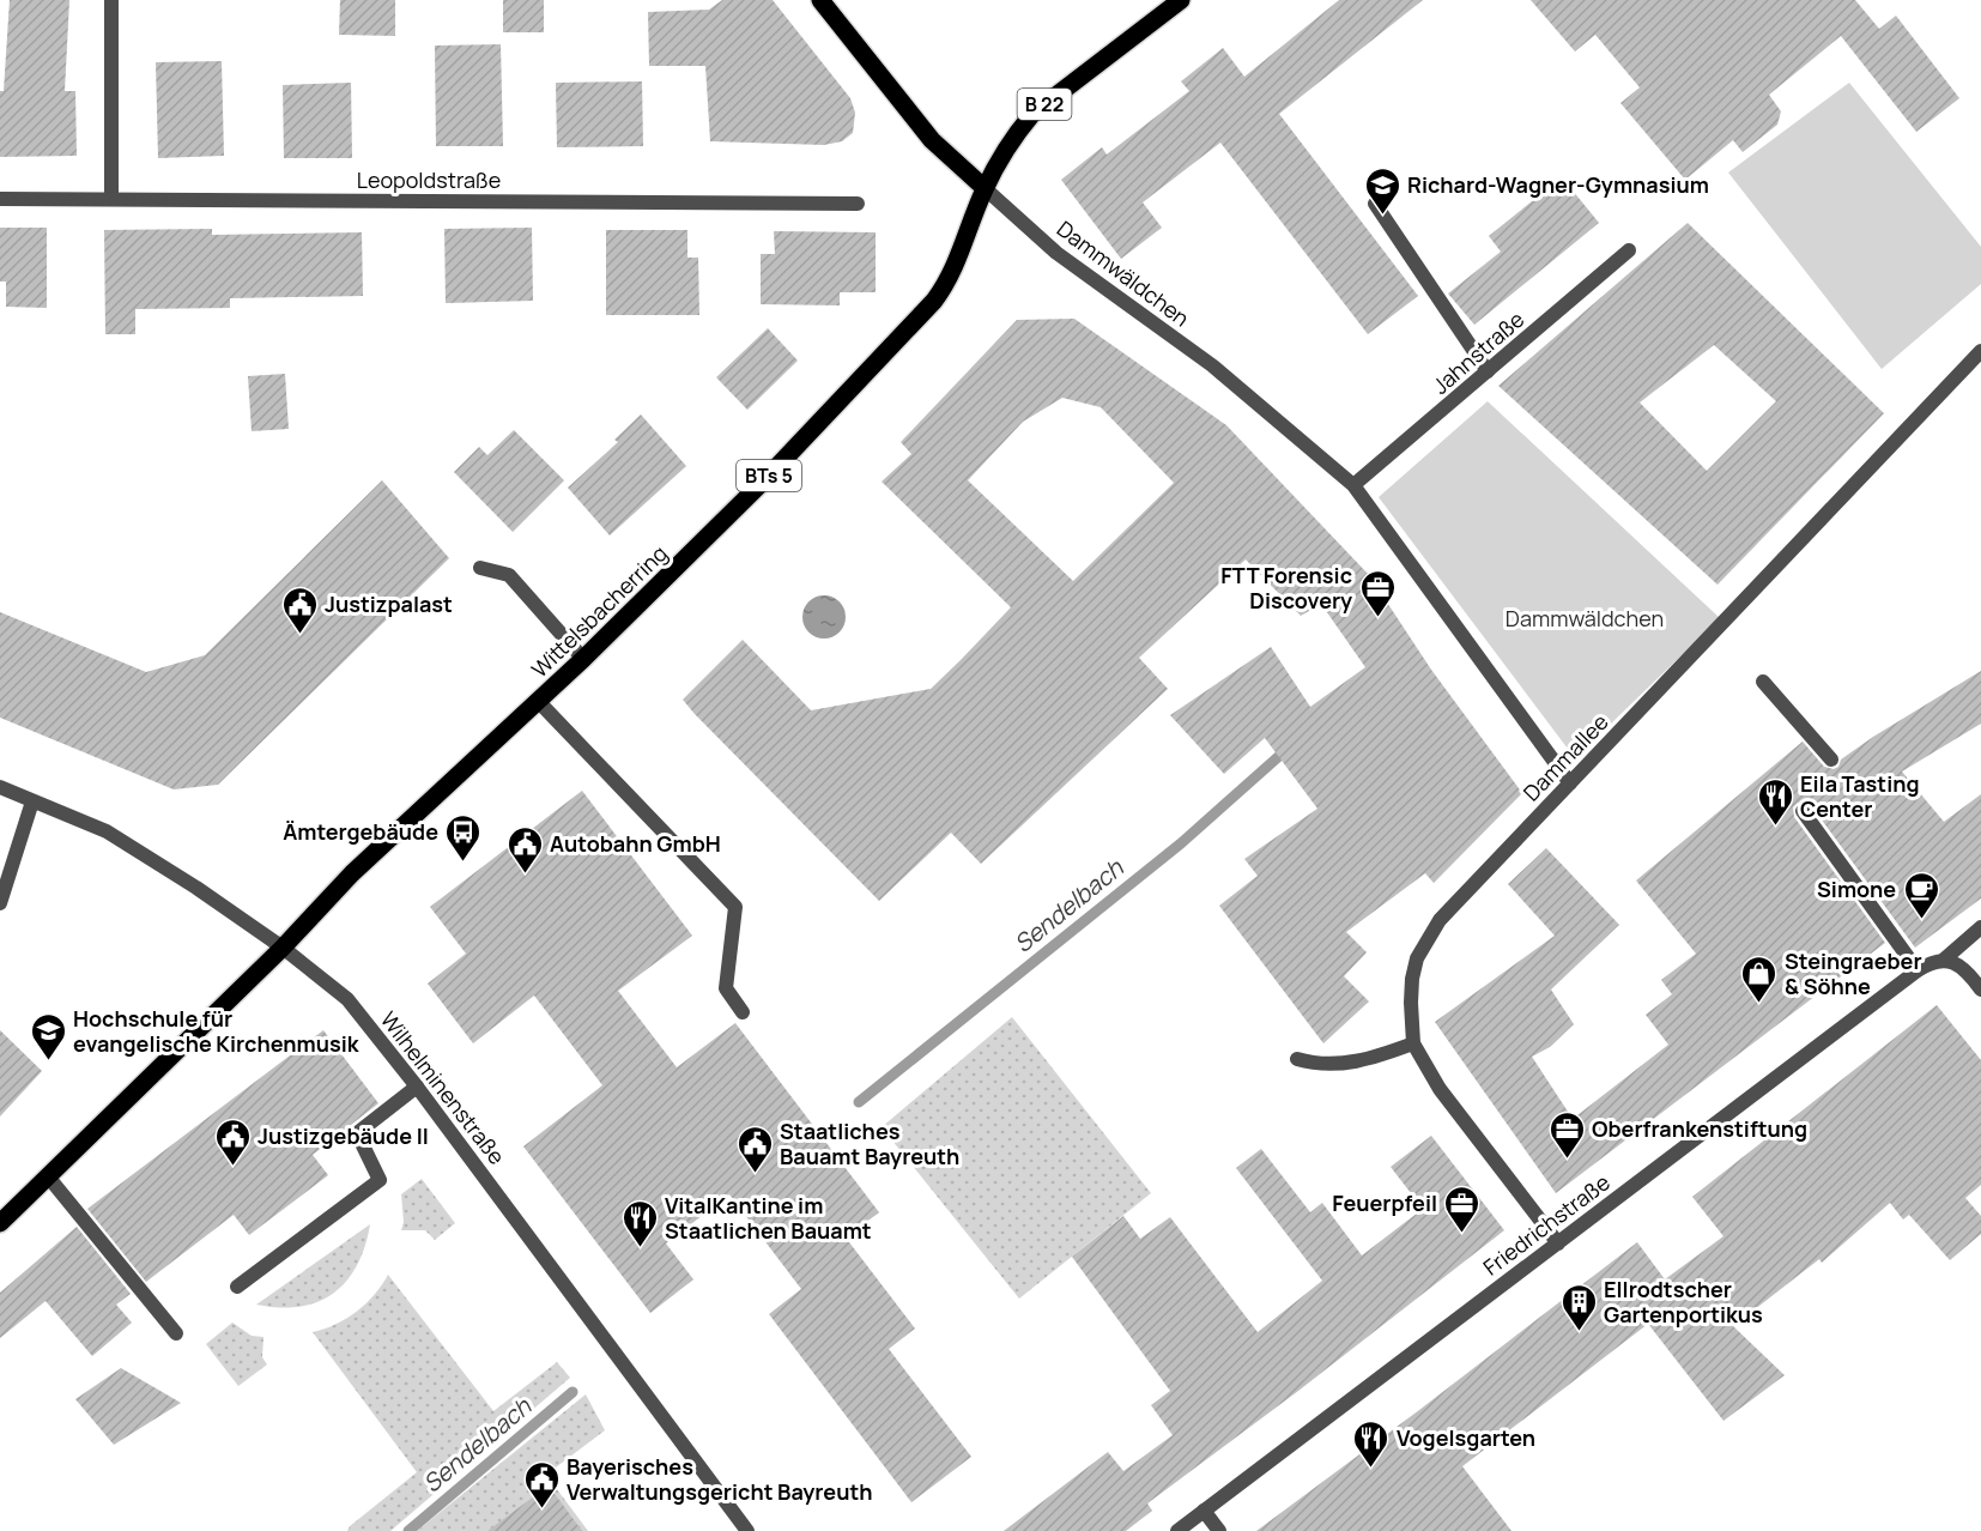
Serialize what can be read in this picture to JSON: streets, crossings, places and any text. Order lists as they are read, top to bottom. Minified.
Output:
{"streets":{"main road":["B 22","BTs 5","Wittelsbacherring"],"street":["Leopoldstraße","Dammwäldchen","Jahnstraße","Dammallee","Wilhelminenstraße","Friedrichstraße"]},"crossings":[["Dammwäldchen","Jahnstraße"],["Dammwäldchen","Wittelsbacherring"],["Dammwäldchen","Dammallee"],["Wittelsbacherring","Wilhelminenstraße"],["Dammallee","Friedrichstraße"]],"water":["Sendelbach"],"parks":["Dammwäldchen"],"places":{"school or university":["Richard-Wagner-Gymnasium","Hochschule für evangelische Kirchenmusik"],"office":["FTT Forensic Discovery","Oberfrankenstiftung","Feuerpfeil"],"public building":["Justizpalast","Autobahn GmbH","Justizgebäude II","Staatliches Bauamt Bayreuth","Bayerisches Verwaltungsgericht Bayreuth"],"restaurant":["Eila Tasting Center","VitalKantine im Staatlichen Bauamt","Vogelsgarten"],"bus stop":["Ämtergebäude"],"cafe":["Simone"],"shop":["Steingraeber & Söhne"],"building":["Ellrodtscher Gartenportikus"]}}
